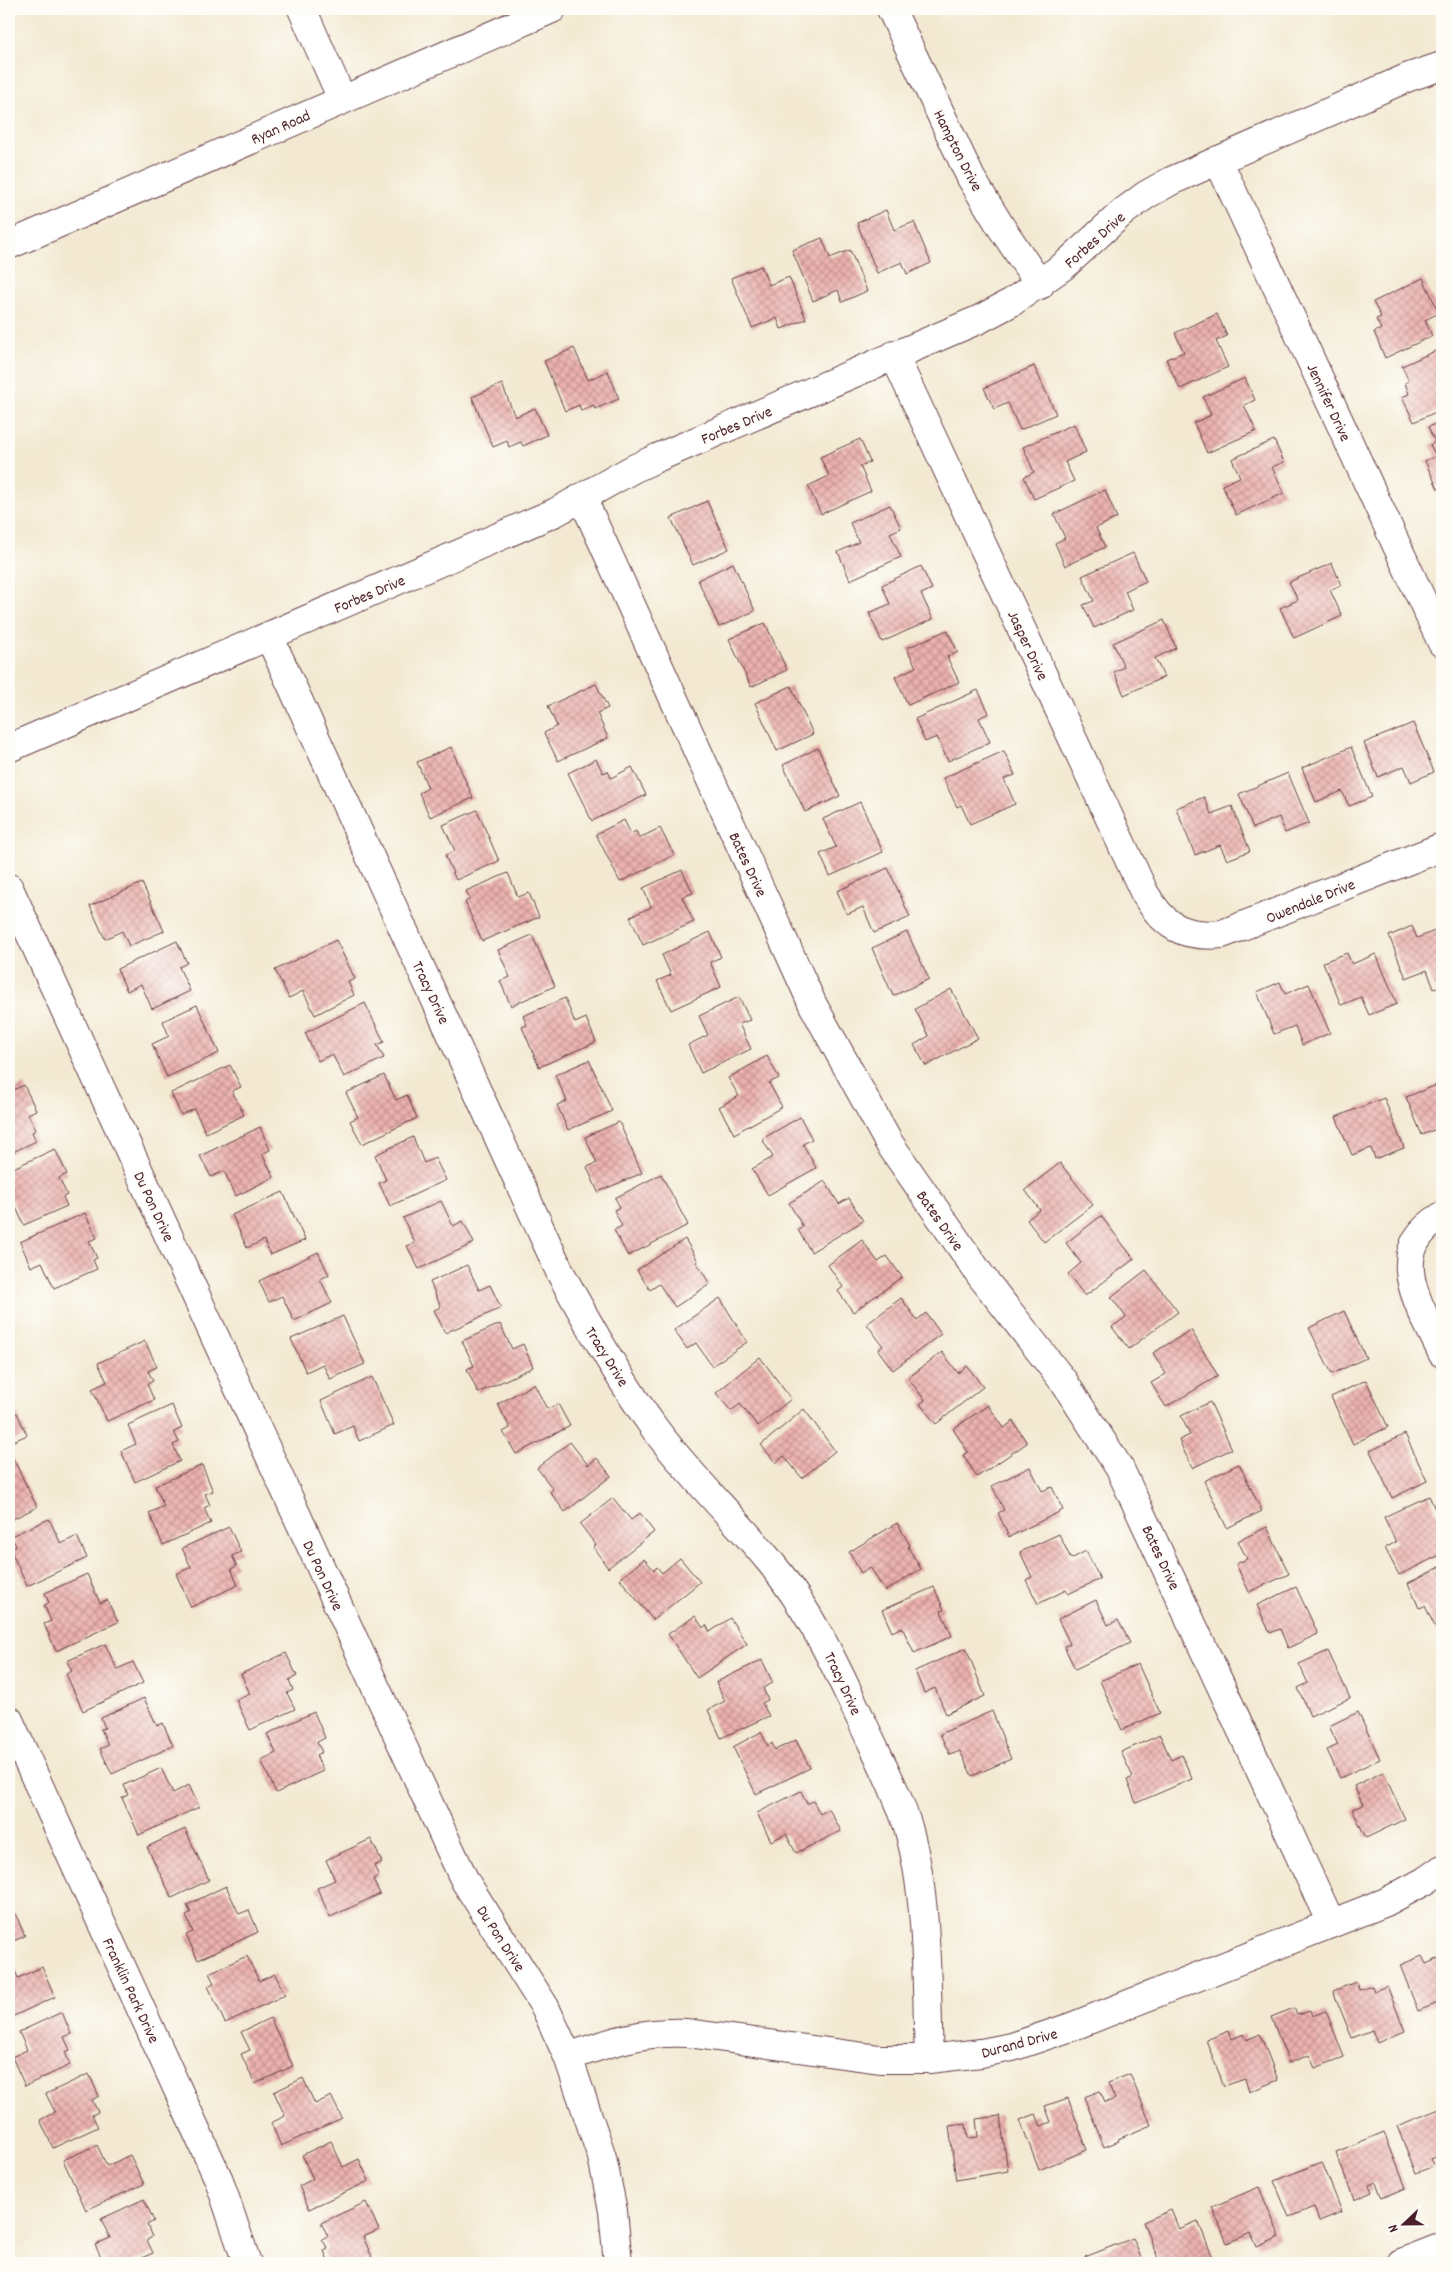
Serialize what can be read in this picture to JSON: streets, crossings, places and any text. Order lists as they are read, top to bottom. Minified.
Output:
{"streets":{"street":["Ryan Road","Hampton Drive","Forbes Drive","Jennifer Drive","Jasper Drive","Bates Drive","Owendale Drive","Tracy Drive","Du Pon Drive","Franklin Park Drive","Durand Drive"]},"crossings":[["Hampton Drive","Forbes Drive"],["Forbes Drive","Jennifer Drive"],["Forbes Drive","Jasper Drive"],["Forbes Drive","Bates Drive"],["Forbes Drive","Tracy Drive"],["Jasper Drive","Owendale Drive"],["Bates Drive","Durand Drive"],["Tracy Drive","Durand Drive"],["Du Pon Drive","Durand Drive"]],"north":"left"}
